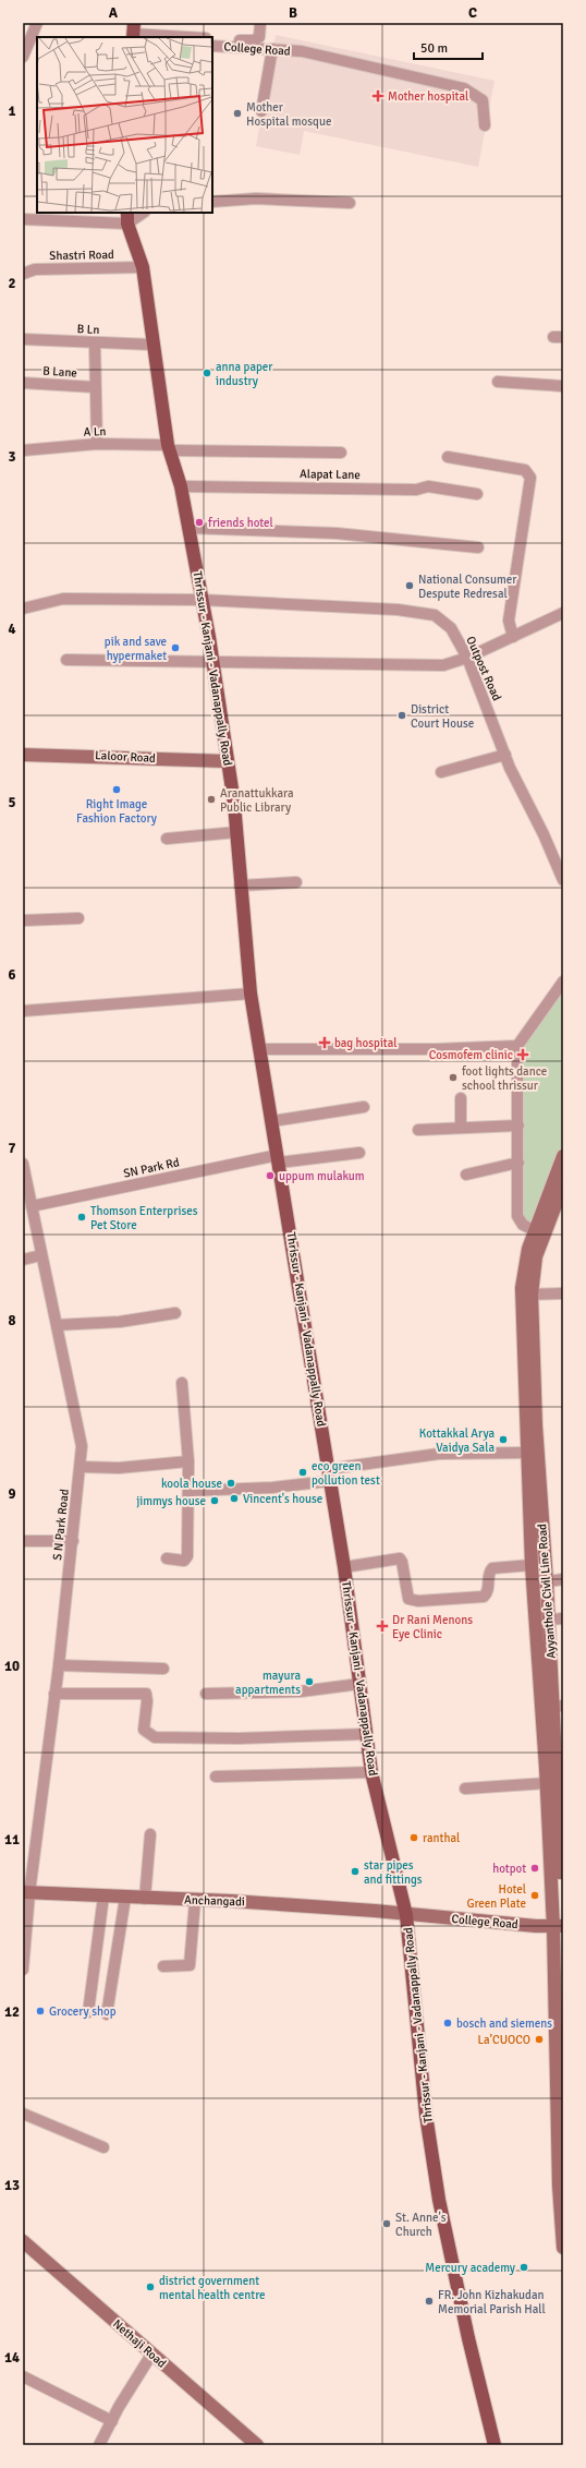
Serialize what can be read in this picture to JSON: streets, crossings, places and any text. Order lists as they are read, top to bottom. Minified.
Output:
{"streets":{"main road":["College Road","Thrissur - Kanjani - Vadanappally Road","Laloor Road","Ayyanthole Civil Line Road","Anchangadi","Nethaji Road"],"street":["Shastri Road","B Ln","B Lane","A Ln","Alapat Lane","Outpost Road","SN Park Rd","S N Park Road"]},"crossings":[["College Road","Thrissur - Kanjani - Vadanappally Road"],["College Road","Ayyanthole Civil Line Road"],["College Road","Anchangadi"],["Shastri Road","Thrissur - Kanjani - Vadanappally Road"],["B Ln","Thrissur - Kanjani - Vadanappally Road"],["A Ln","Thrissur - Kanjani - Vadanappally Road"],["Alapat Lane","Thrissur - Kanjani - Vadanappally Road"],["Thrissur - Kanjani - Vadanappally Road","Outpost Road"],["Thrissur - Kanjani - Vadanappally Road","Laloor Road"],["Thrissur - Kanjani - Vadanappally Road","SN Park Rd"],["Thrissur - Kanjani - Vadanappally Road","Anchangadi"],["SN Park Rd","S N Park Road"],["S N Park Road","Anchangadi"]],"places":{"health":["Mother hospital","bag hospital","Cosmofem clinic","Dr Rani Menons Eye Clinic"],"other":["Mother Hospital mosque","anna paper industry","friends hotel","National Consumer Despute Redresal","pik and save hypermaket","District Court House","Right Image Fashion Factory","Aranattukkara Public Library","foot lights dance school thrissur","uppum mulakum","Thomson Enterprises Pet Store","Kottakkal Arya Vaidya Sala","eco green pollution test","koola house","Vincent's house","jimmys house","mayura appartments","ranthal","hotpot","star pipes and fittings","Hotel Green Plate","Grocery shop","bosch and siemens","La’CUOCO","St. Anne's Church","Mercury academy","district government mental health centre","FR. John Kizhakudan Memorial Parish Hall"]},"scale_bar":"50 m","grid":{"columns":["A","B","C"],"rows":["1","2","3","4","5","6","7","8","9","10","11","12","13","14"]}}
